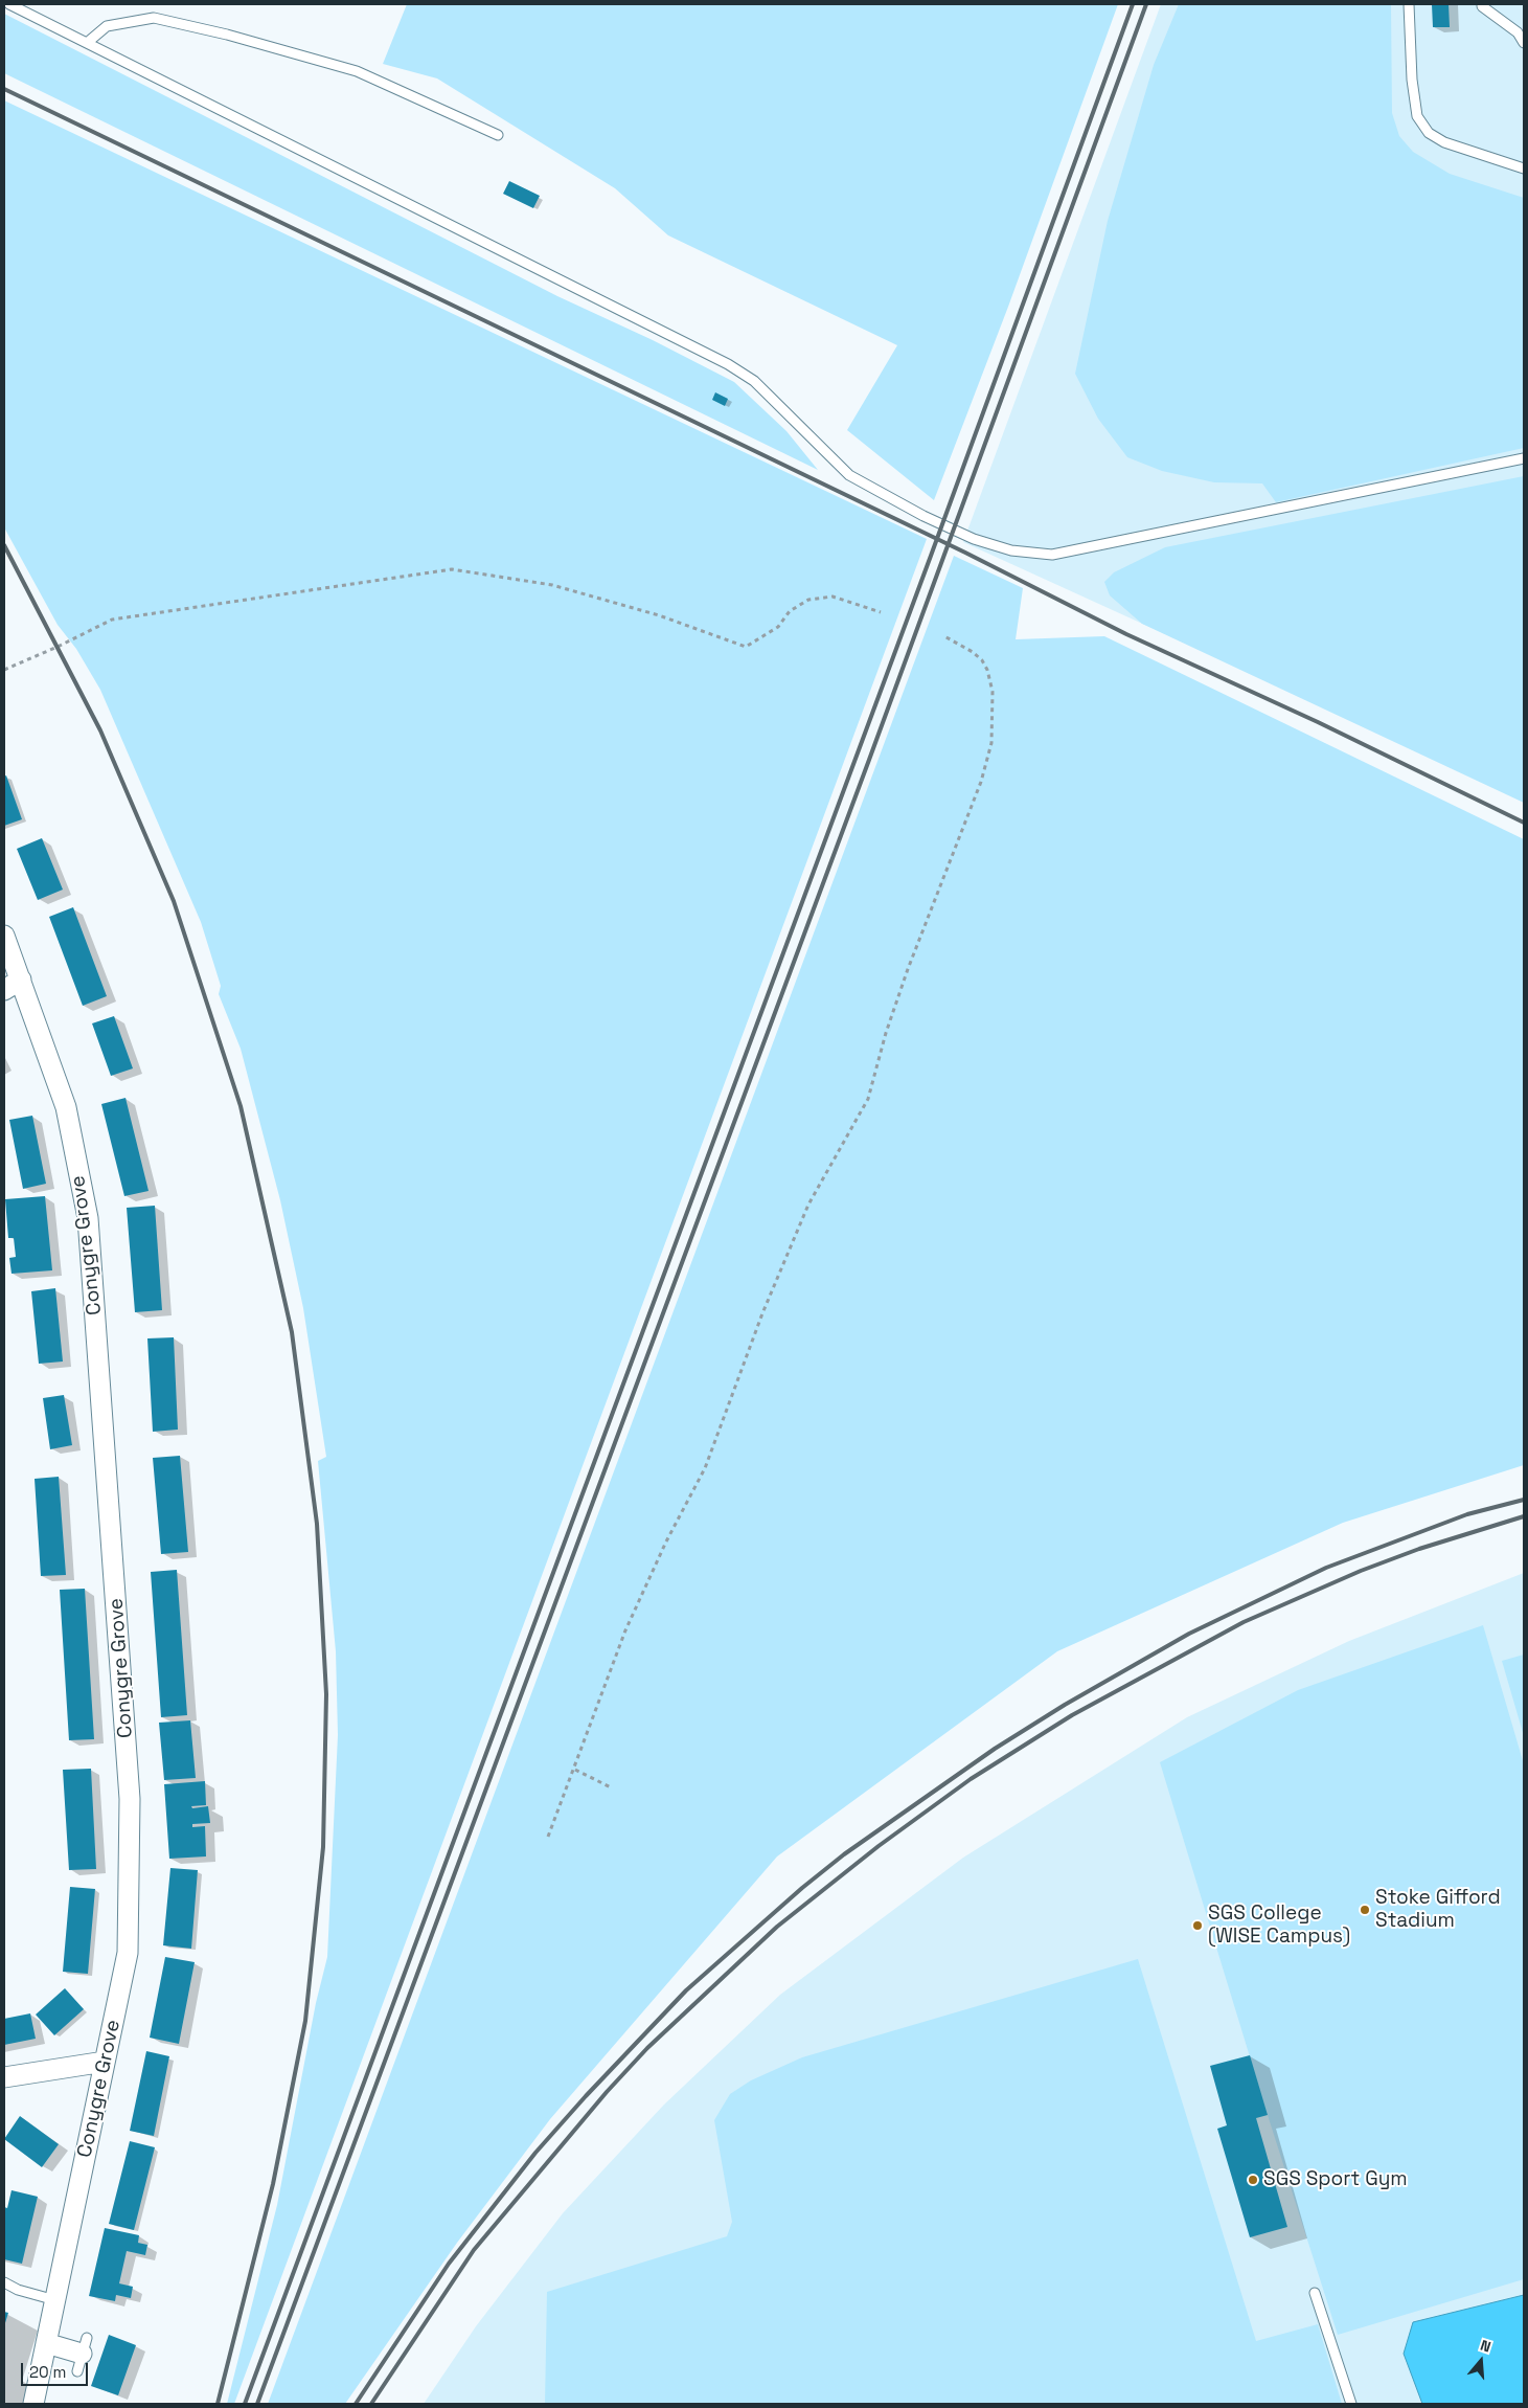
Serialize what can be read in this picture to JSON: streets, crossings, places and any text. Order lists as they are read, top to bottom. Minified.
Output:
{"streets":{"street":["Conygre Grove"]},"places":["Stoke Gifford Stadium","SGS College (WISE Campus)","SGS Sport Gym"],"scale_bar":"20 m","north":"top"}
